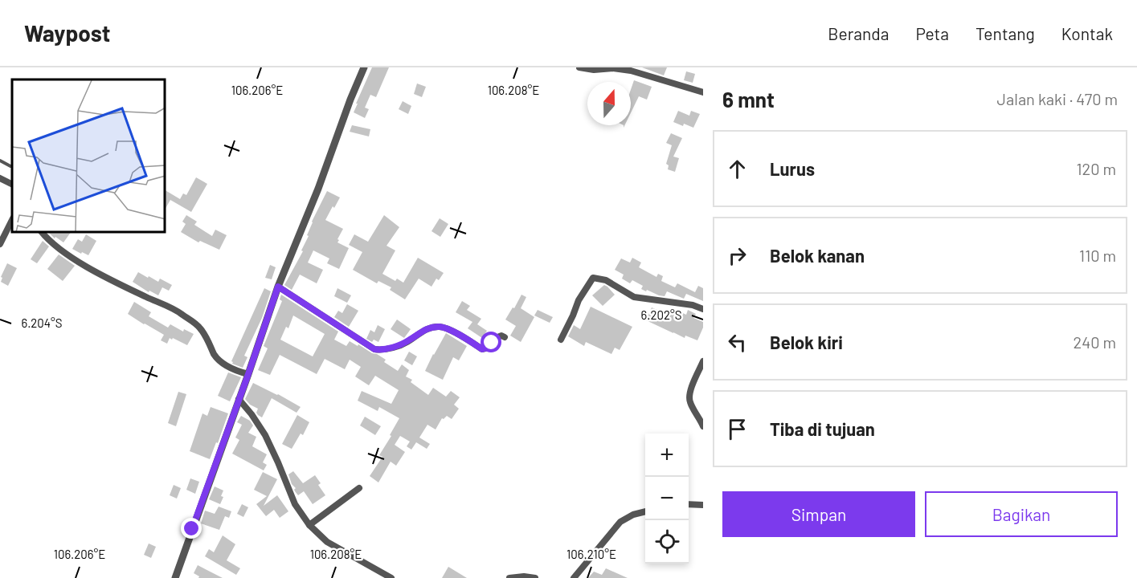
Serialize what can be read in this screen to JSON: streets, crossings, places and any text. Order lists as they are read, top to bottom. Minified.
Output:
{"north":"top","page":{"header":"Waypost","nav":["Beranda","Peta","Tentang","Kontak"],"heading":["6 mnt","Jalan kaki · 470 m"],"list":[["Lurus","120 m"],["Belok kanan","110 m"],["Belok kiri","240 m"],"Tiba di tujuan"],"map_buttons":["+","−"],"buttons":["Simpan","Bagikan"]},"coordinates":["106.206°E","106.208°E","6.202°S","6.204°S","106.210°E"]}
